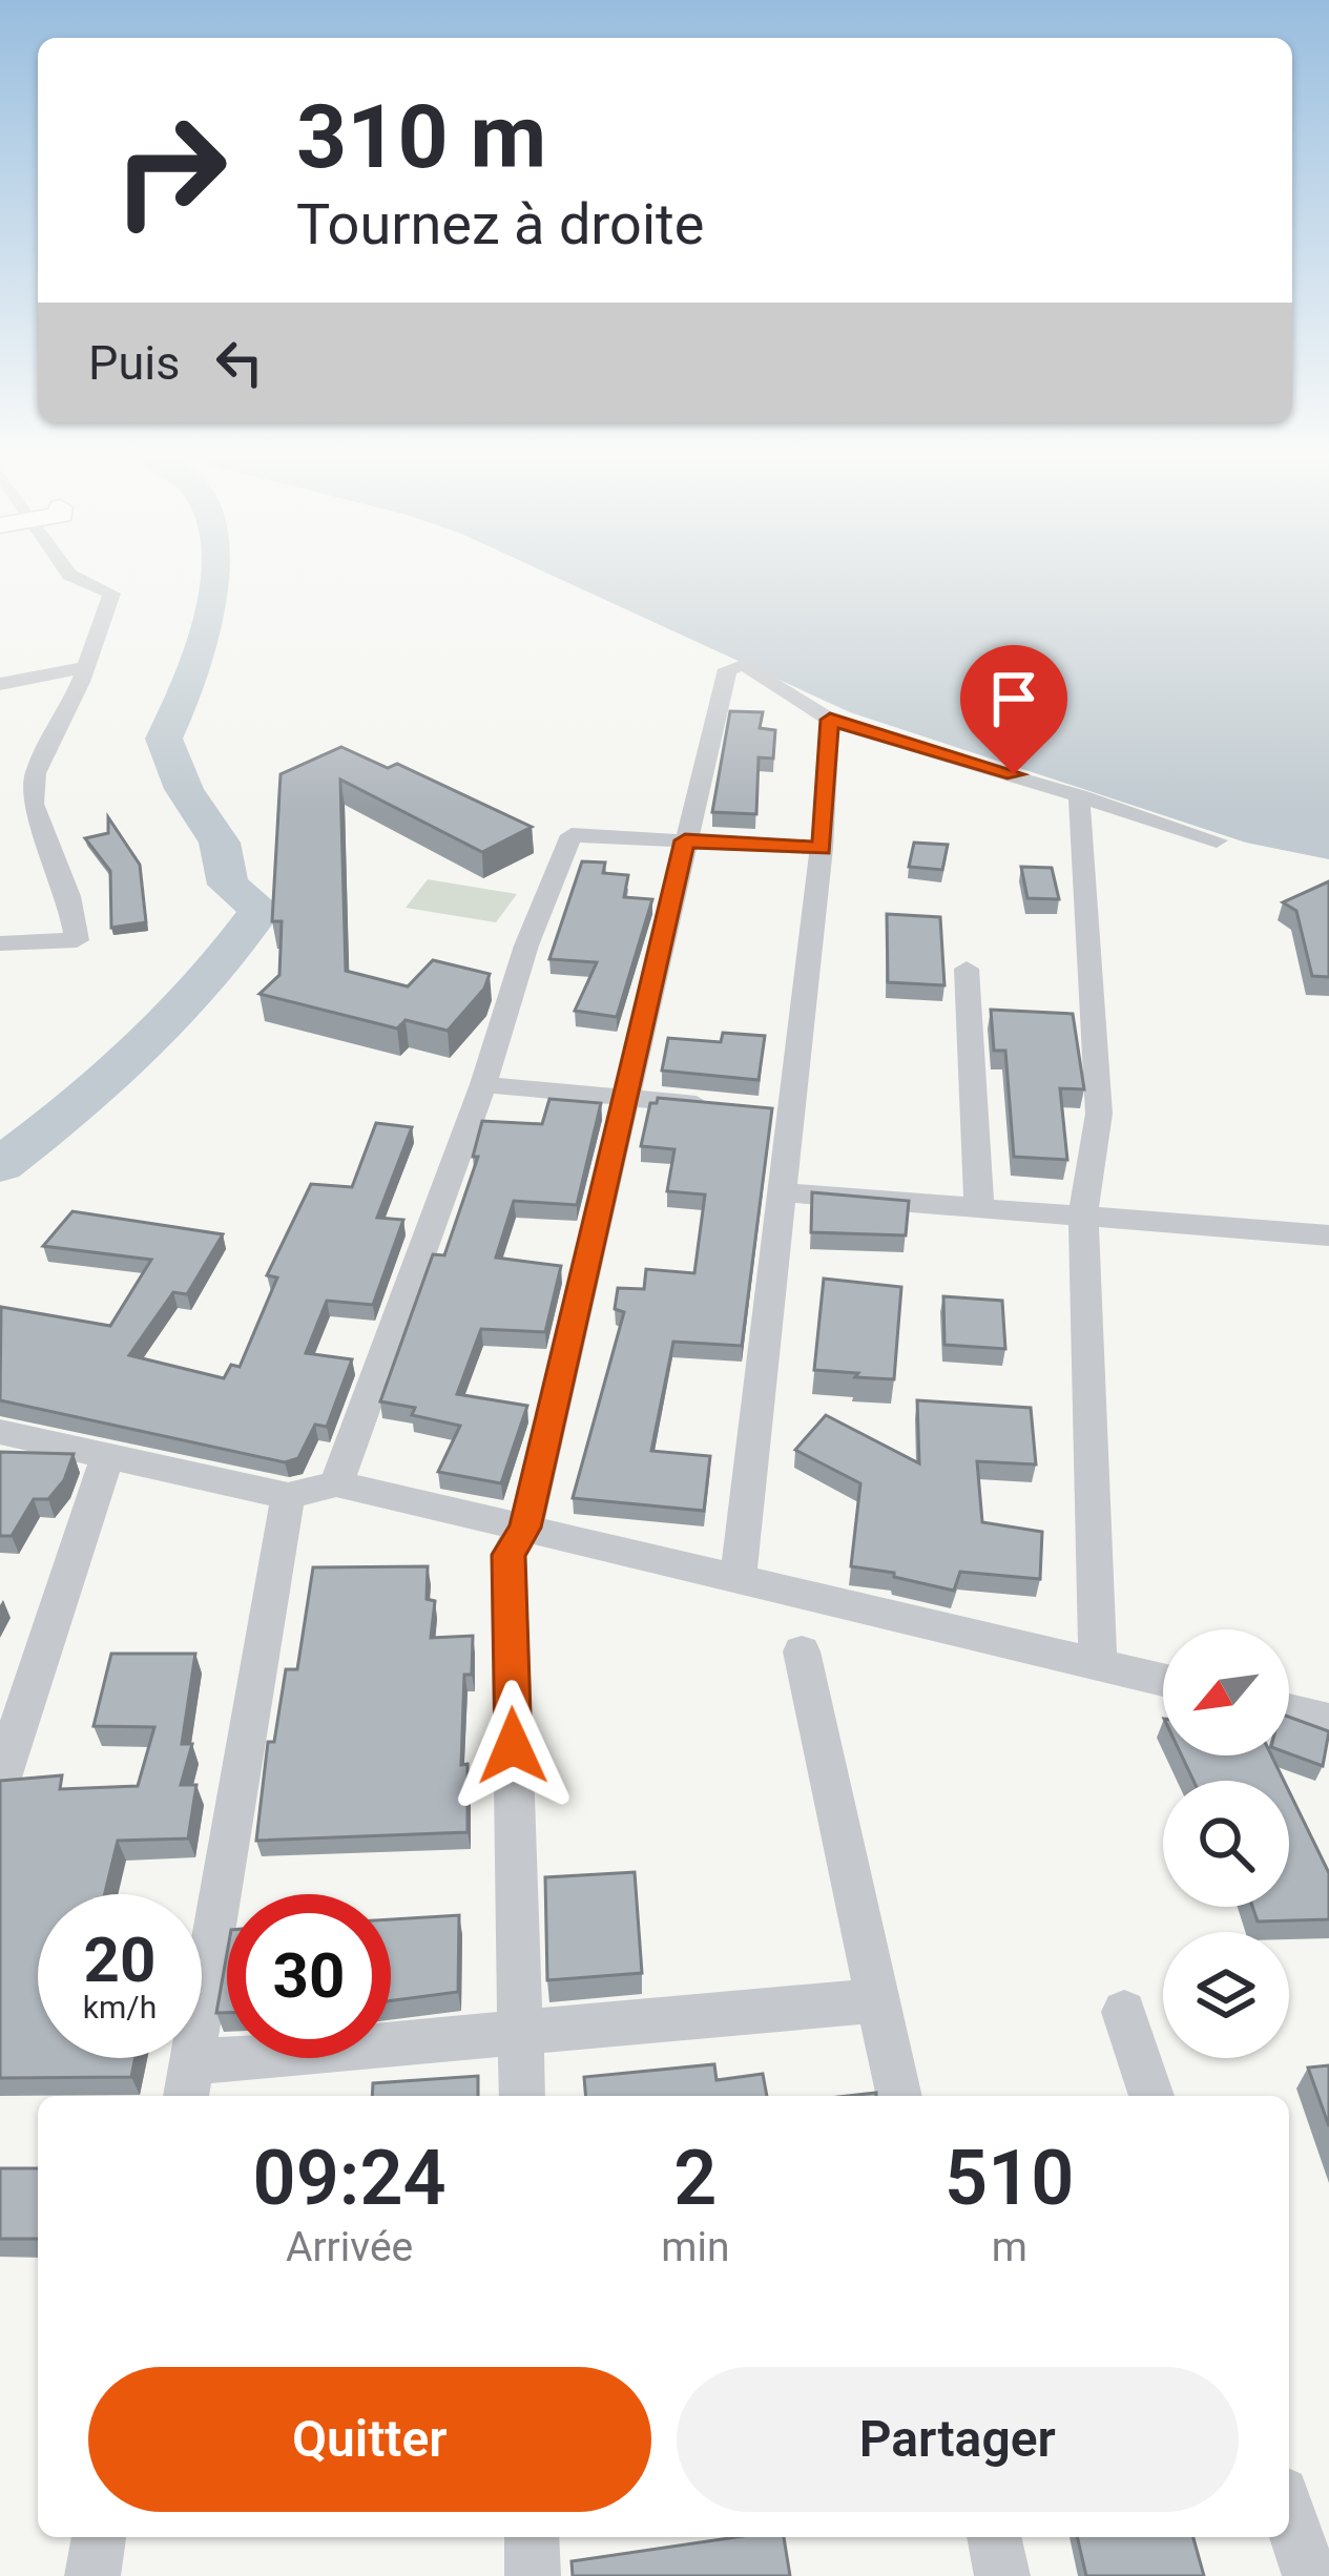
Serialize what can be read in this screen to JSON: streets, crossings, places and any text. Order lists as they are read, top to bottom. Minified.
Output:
{"north":"bottom left","page":{"turn":["310 m","Tournez à droite"],"then":"Puis","speed":"20 km/h","limit":"30","eta":["09:24","Arrivée","2","min","510","m"],"buttons":["Quitter","Partager"]}}
